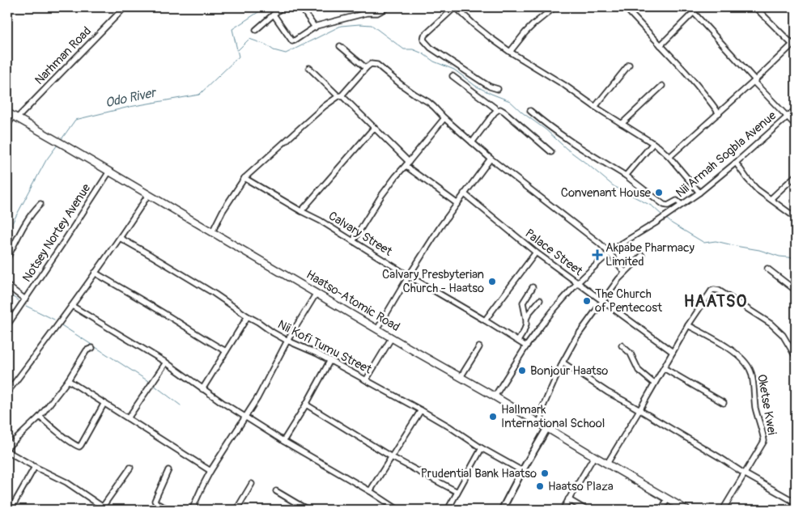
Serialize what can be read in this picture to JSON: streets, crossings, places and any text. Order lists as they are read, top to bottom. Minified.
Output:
{"streets":{"main road":["Haatso-Atomic Road"],"street":["Narhman Road","Nii Armah Sogbla Avenue","Notsey Nortey Avenue","Calvary Street","Palace Street","Nii Kofi Tumu Street","Oketse Kwei"]},"crossings":[["Narhman Road","Haatso-Atomic Road"],["Nii Armah Sogbla Avenue","Calvary Street"],["Nii Armah Sogbla Avenue","Palace Street"],["Nii Armah Sogbla Avenue","Haatso-Atomic Road"],["Notsey Nortey Avenue","Haatso-Atomic Road"]],"districts":["HAATSO"],"water":["Odo River"],"places":{"other":["Convenant House","Calvary Presbyterian Church - Haatso","The Church of Pentecost","Bonjour Haatso","Hallmark International School","Prudential Bank Haatso","Haatso Plaza"],"health":["Akpabe Pharmacy Limited"]}}
